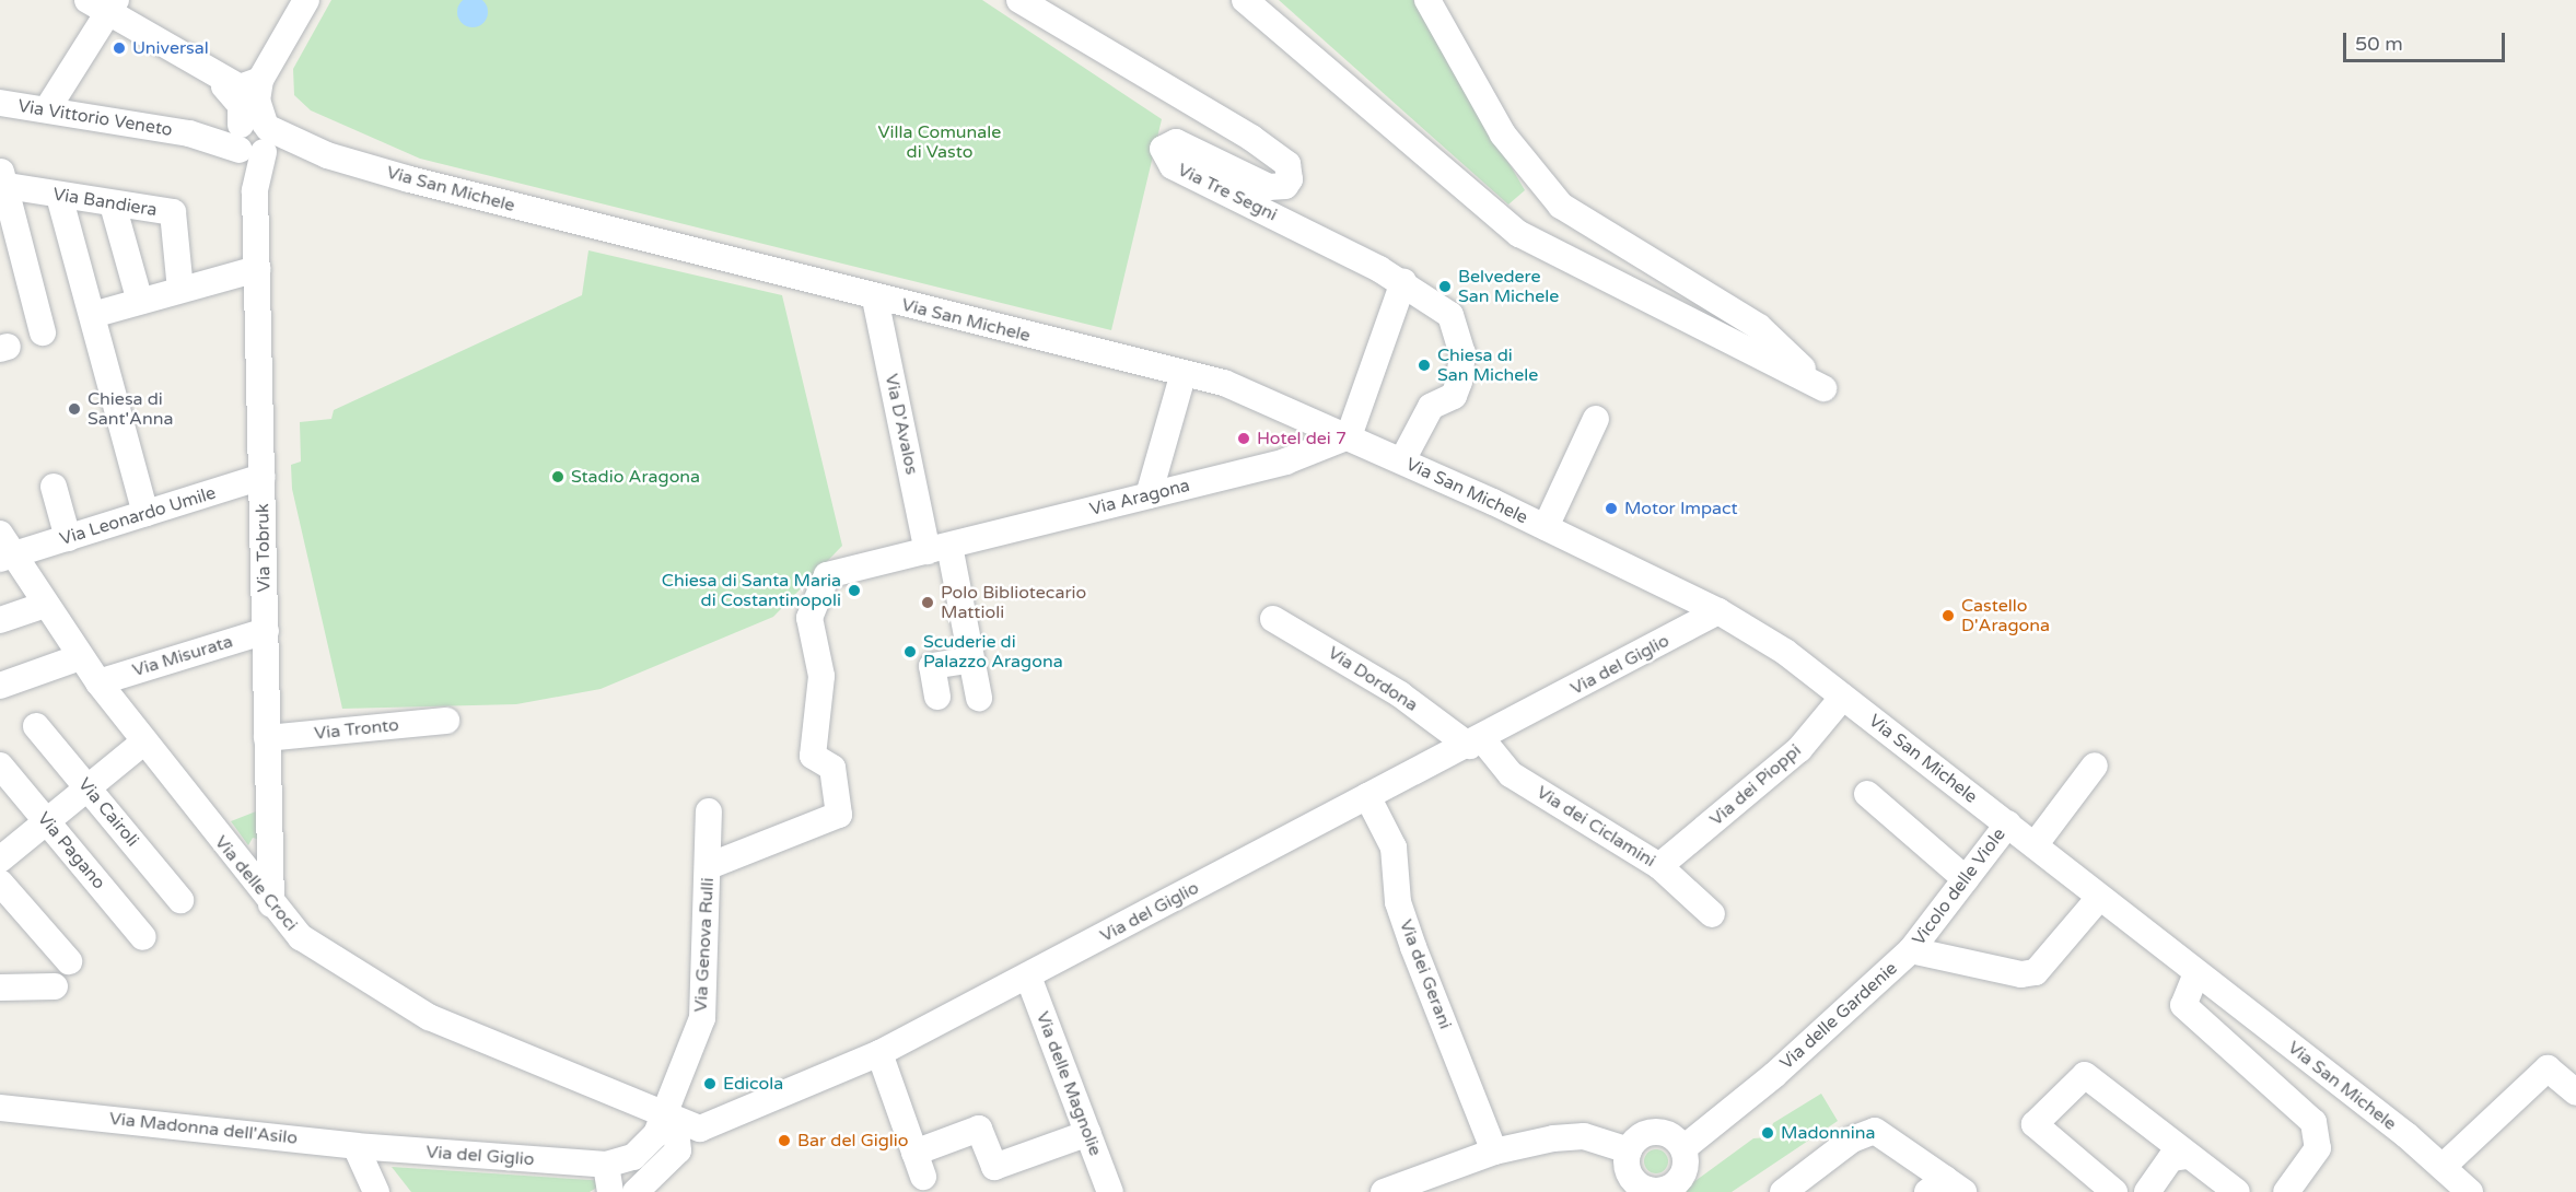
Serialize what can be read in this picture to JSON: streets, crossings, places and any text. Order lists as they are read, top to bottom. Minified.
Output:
{"streets":{"street":["Via Vittorio Veneto","Via San Michele","Via Tre Segni","Via Bandiera","Via D'Avalos","Via Aragona","Via Leonardo Umile","Via Tobruk","Via Misurata","Via del Giglio","Via Dordona","Via Tronto","Via dei Pioppi","Via Cairoli","Via dei Ciclamini","Via Pagano","Via delle Croci","Vicolo delle Viole","Via Genova Rulli","Via dei Gerani","Via delle Gardenie","Via delle Magnolie","Via Madonna dell'Asilo"]},"crossings":[["Via Vittorio Veneto","Via San Michele"],["Via Vittorio Veneto","Via Tobruk"],["Via San Michele","Via D'Avalos"],["Via San Michele","Via Aragona"],["Via San Michele","Via Tobruk"],["Via San Michele","Via del Giglio"],["Via San Michele","Via dei Pioppi"],["Via San Michele","Vicolo delle Viole"],["Via San Michele","Via delle Gardenie"],["Via D'Avalos","Via Aragona"],["Via Aragona","Via Genova Rulli"],["Via Leonardo Umile","Via Tobruk"],["Via Leonardo Umile","Via delle Croci"],["Via Tobruk","Via Misurata"],["Via Tobruk","Via Tronto"],["Via Tobruk","Via delle Croci"],["Via Misurata","Via delle Croci"],["Via del Giglio","Via Dordona"],["Via del Giglio","Via dei Ciclamini"],["Via del Giglio","Via delle Croci"],["Via del Giglio","Via Genova Rulli"],["Via del Giglio","Via dei Gerani"],["Via del Giglio","Via delle Magnolie"],["Via del Giglio","Via Madonna dell'Asilo"],["Via Dordona","Via dei Ciclamini"],["Via dei Pioppi","Via dei Ciclamini"],["Via delle Croci","Via Genova Rulli"],["Vicolo delle Viole","Via delle Gardenie"]],"parks":["Villa Comunale di Vasto"],"places":["Universal","Belvedere San Michele","Chiesa di San Michele","Chiesa di Sant'Anna","Hotel dei 7","Stadio Aragona","Motor Impact","Chiesa di Santa Maria di Costantinopoli","Polo Bibliotecario Mattioli","Castello D'Aragona","Scuderie di Palazzo Aragona","Edicola","Madonnina","Bar del Giglio"],"scale_bar":"50 m"}
